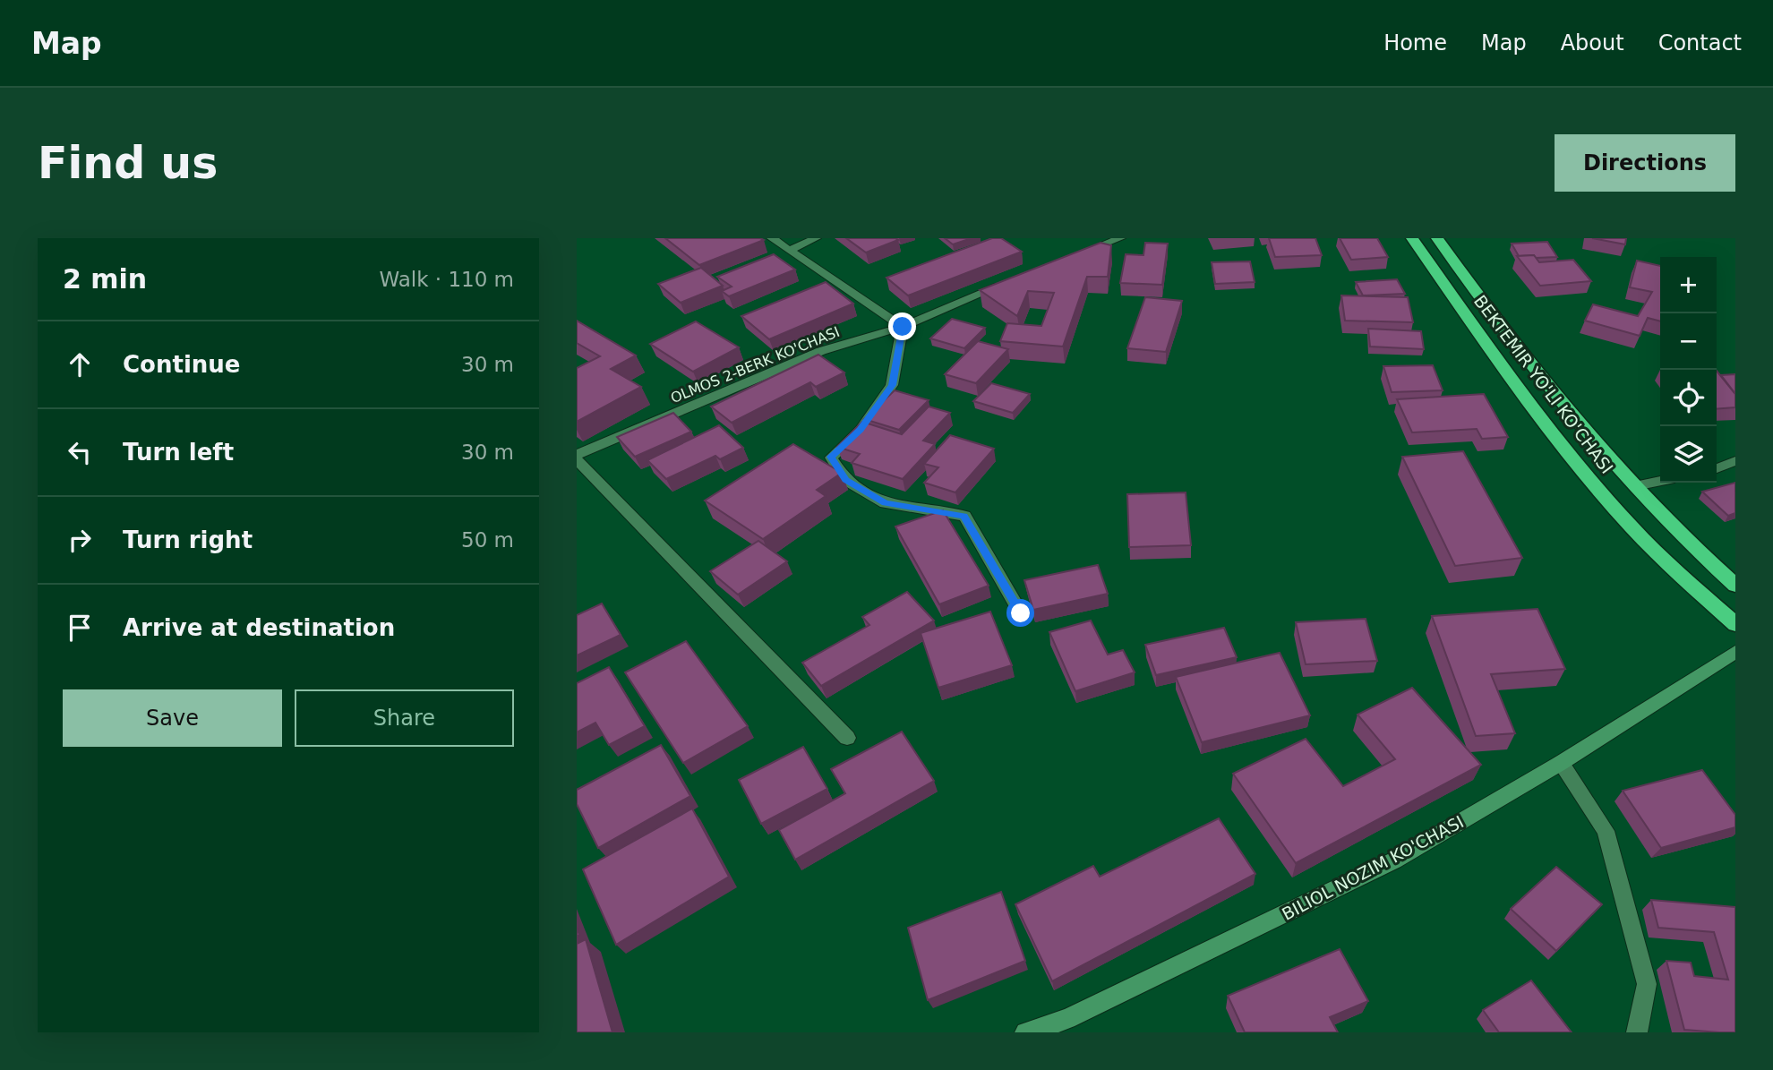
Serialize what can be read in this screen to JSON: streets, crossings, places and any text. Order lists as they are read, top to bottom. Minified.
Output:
{"streets":{"highway":["BEKTEMIR YO'LI KO'CHASI"],"street":["OLMOS 2-BERK KO'CHASI","BILIOL NOZIM KO'CHASI"]},"page":{"header":"Map","nav":["Home","Map","About","Contact"],"buttons":["Directions",["Save","Share"]],"title":"Find us","heading":["2 min","Walk · 110 m"],"map_buttons":["+","−"],"list":[["Continue","30 m"],["Turn left","30 m"],["Turn right","50 m"],"Arrive at destination"]}}
